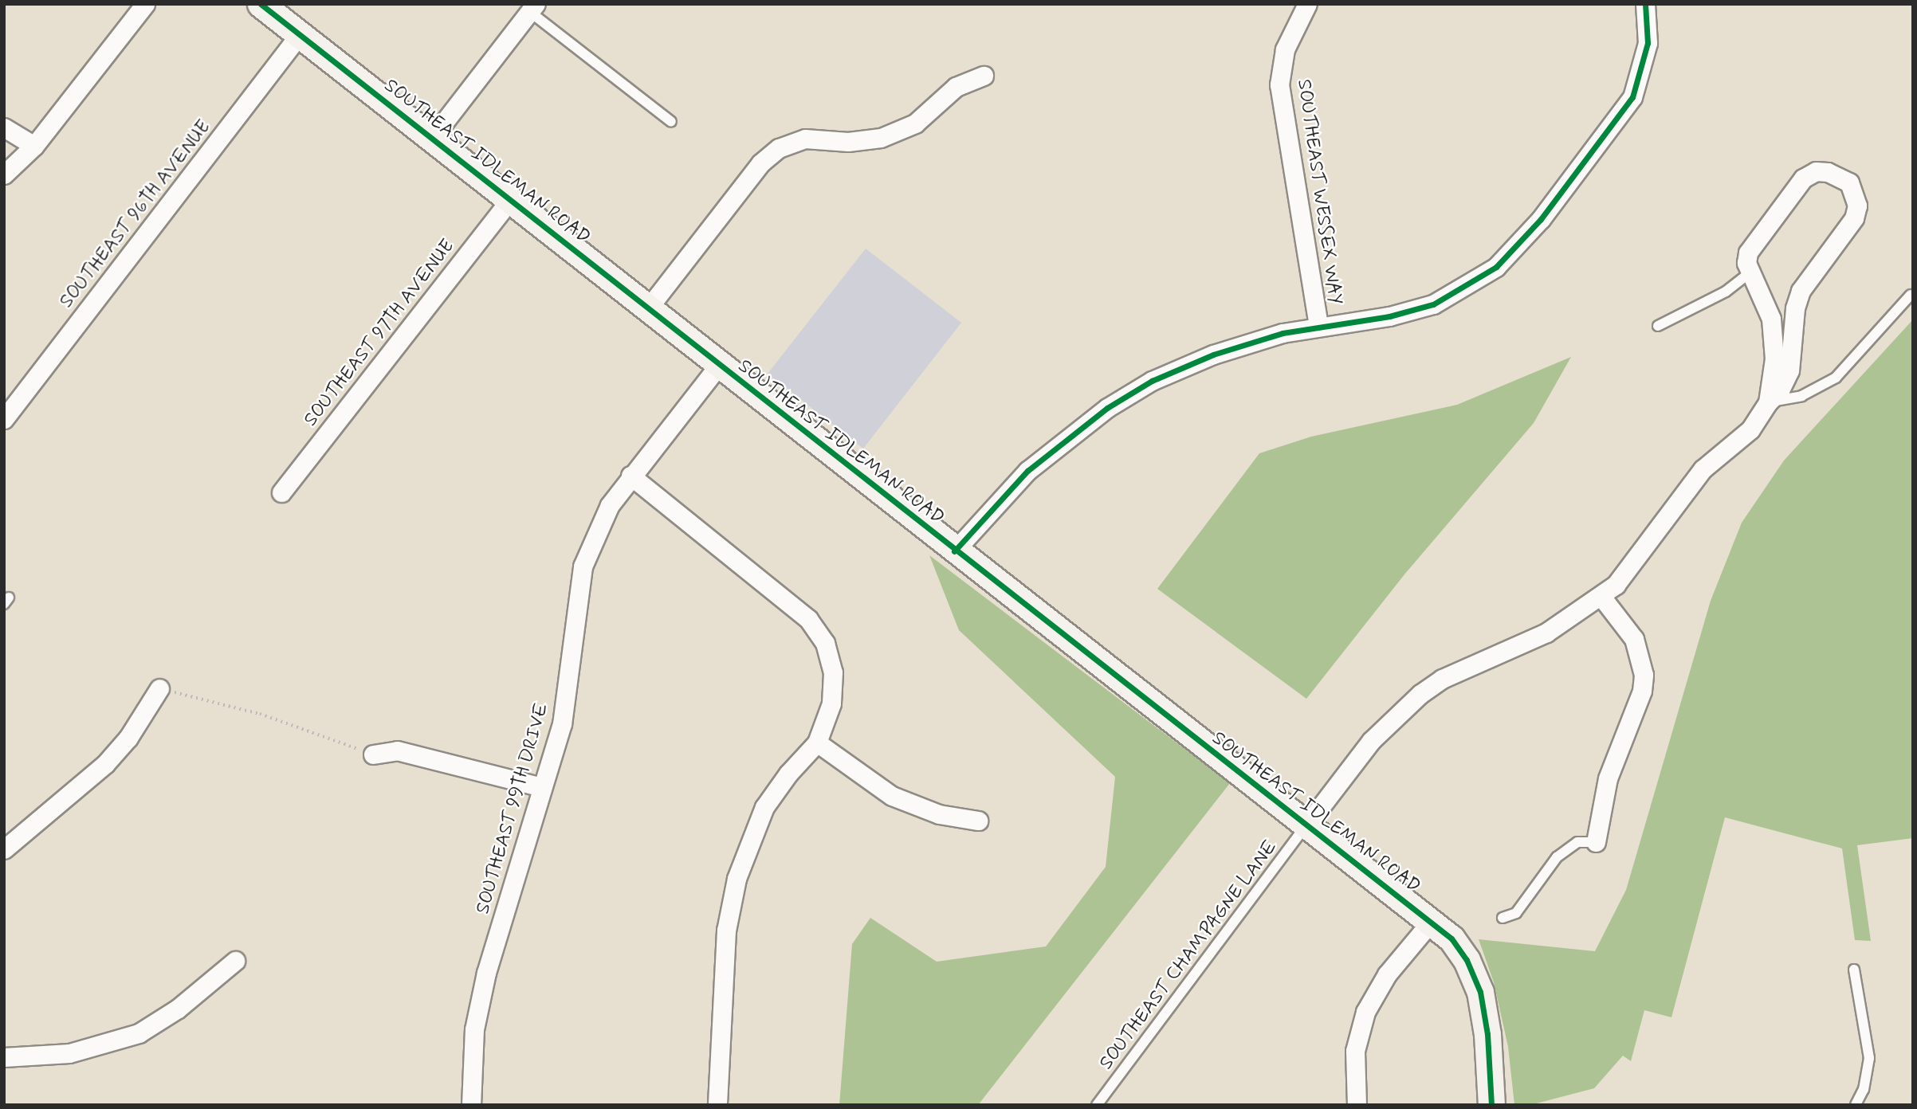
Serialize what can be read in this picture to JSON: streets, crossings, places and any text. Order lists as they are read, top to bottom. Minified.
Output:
{"streets":{"main road":["SOUTHEAST IDLEMAN ROAD"],"street":["SOUTHEAST WESSEX WAY","SOUTHEAST 96TH AVENUE","SOUTHEAST 97TH AVENUE","SOUTHEAST 99TH DRIVE"],"lane":["SOUTHEAST CHAMPAGNE LANE"]},"crossings":[["SOUTHEAST IDLEMAN ROAD","SOUTHEAST 96TH AVENUE"],["SOUTHEAST IDLEMAN ROAD","SOUTHEAST 97TH AVENUE"],["SOUTHEAST IDLEMAN ROAD","SOUTHEAST 99TH DRIVE"],["SOUTHEAST IDLEMAN ROAD","SOUTHEAST CHAMPAGNE LANE"]]}
